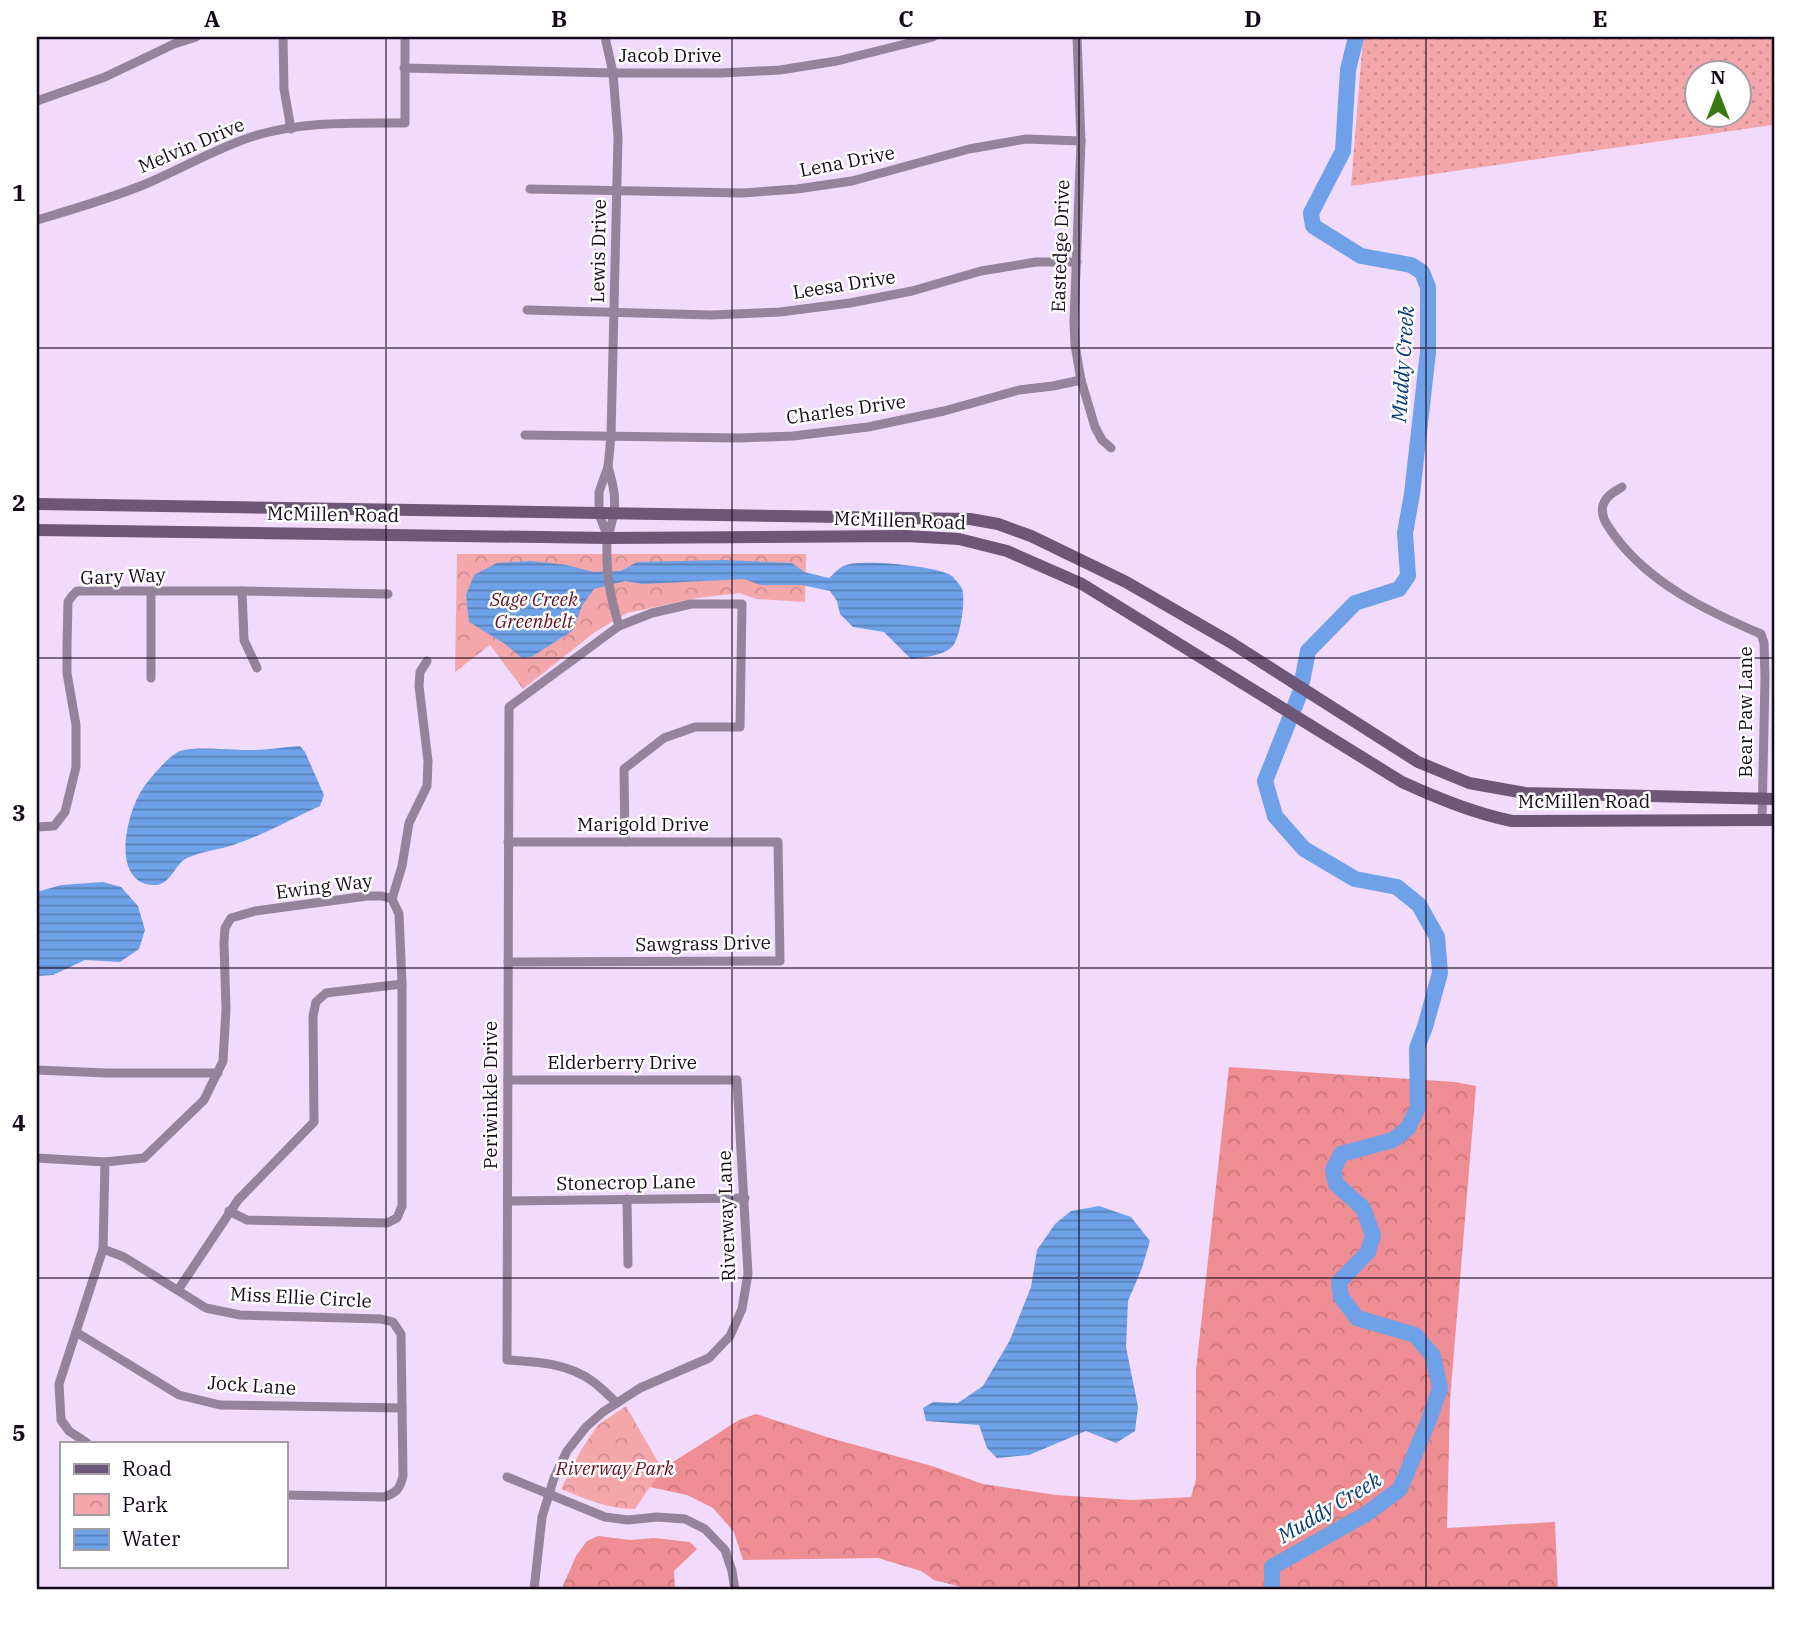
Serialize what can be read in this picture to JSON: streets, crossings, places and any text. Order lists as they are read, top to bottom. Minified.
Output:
{"streets":{"main road":["McMillen Road"],"street":["Jacob Drive","Melvin Drive","Lena Drive","Eastedge Drive","Lewis Drive","Leesa Drive","Charles Drive","Gary Way","Bear Paw Lane","Marigold Drive","Ewing Way","Sawgrass Drive","Elderberry Drive","Periwinkle Drive","Stonecrop Lane","Riverway Lane","Miss Ellie Circle","Jock Lane"]},"crossings":[["Jacob Drive","Melvin Drive"],["Jacob Drive","Lewis Drive"],["Lena Drive","Eastedge Drive"],["Lena Drive","Lewis Drive"],["Eastedge Drive","Leesa Drive"],["Eastedge Drive","Charles Drive"],["Lewis Drive","Leesa Drive"],["Lewis Drive","Charles Drive"],["Lewis Drive","McMillen Road"],["Lewis Drive","Periwinkle Drive"],["McMillen Road","Bear Paw Lane"],["Marigold Drive","Sawgrass Drive"],["Marigold Drive","Periwinkle Drive"],["Sawgrass Drive","Periwinkle Drive"],["Elderberry Drive","Periwinkle Drive"],["Elderberry Drive","Riverway Lane"],["Periwinkle Drive","Stonecrop Lane"],["Periwinkle Drive","Riverway Lane"],["Stonecrop Lane","Riverway Lane"],["Miss Ellie Circle","Jock Lane"]],"water":["Muddy Creek"],"parks":["Sage Creek Greenbelt","Riverway Park"],"legend":["Road","Park","Water"],"north":"top","grid":{"columns":["A","B","C","D","E"],"rows":["1","2","3","4","5"]}}
